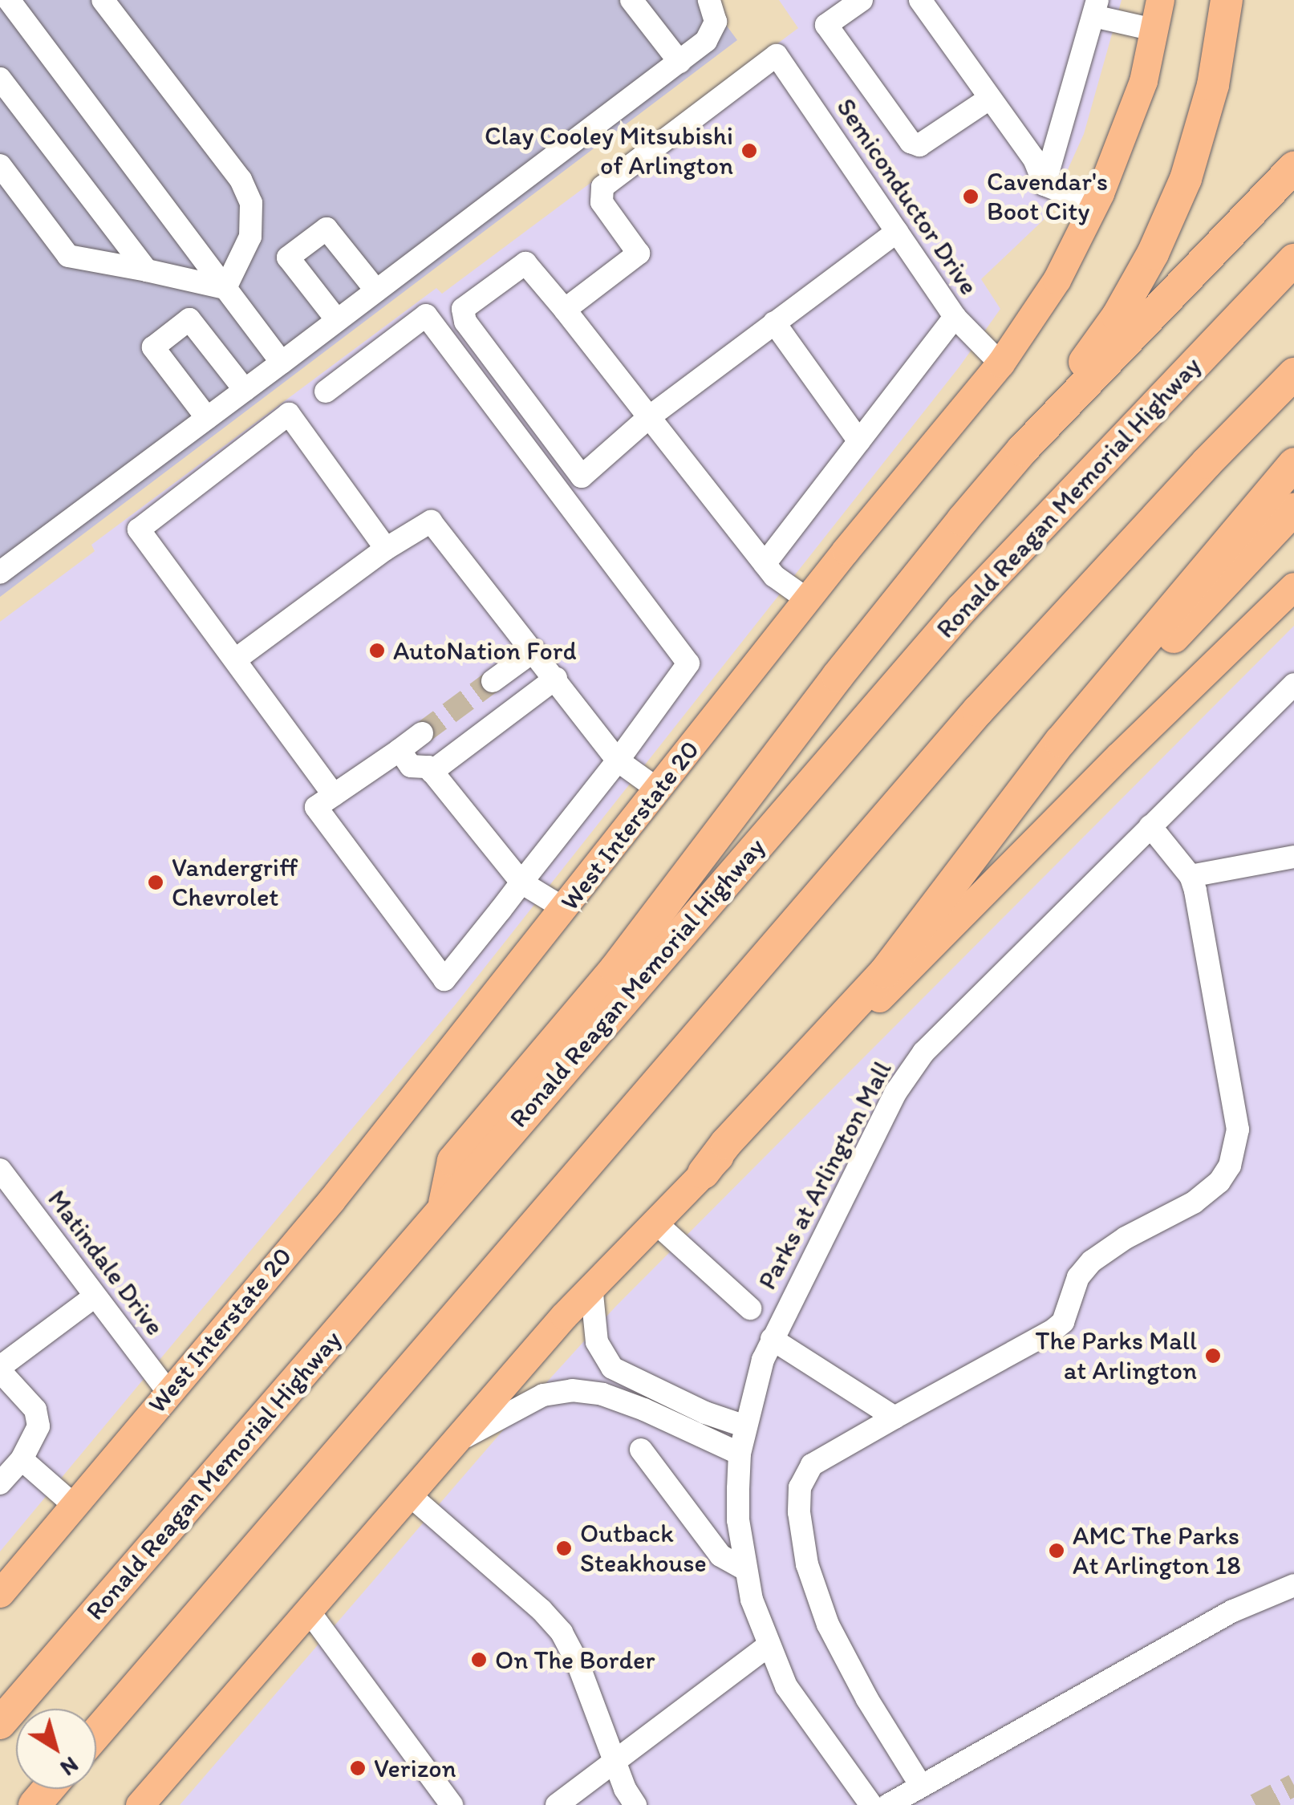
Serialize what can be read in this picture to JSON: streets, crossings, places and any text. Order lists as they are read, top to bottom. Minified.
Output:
{"streets":{"highway":["Ronald Reagan Memorial Highway"],"main road":["West Interstate 20"],"street":["Semiconductor Drive","Parks at Arlington Mall","Matindale Drive"]},"crossings":[["Semiconductor Drive","West Interstate 20"],["West Interstate 20","Matindale Drive"]],"places":["Clay Cooley Mitsubishi of Arlington","Cavendar's Boot City","AutoNation Ford","Vandergriff Chevrolet","The Parks Mall at Arlington","Outback Steakhouse","AMC The Parks At Arlington 18","On The Border","Verizon"],"north":"bottom right"}
